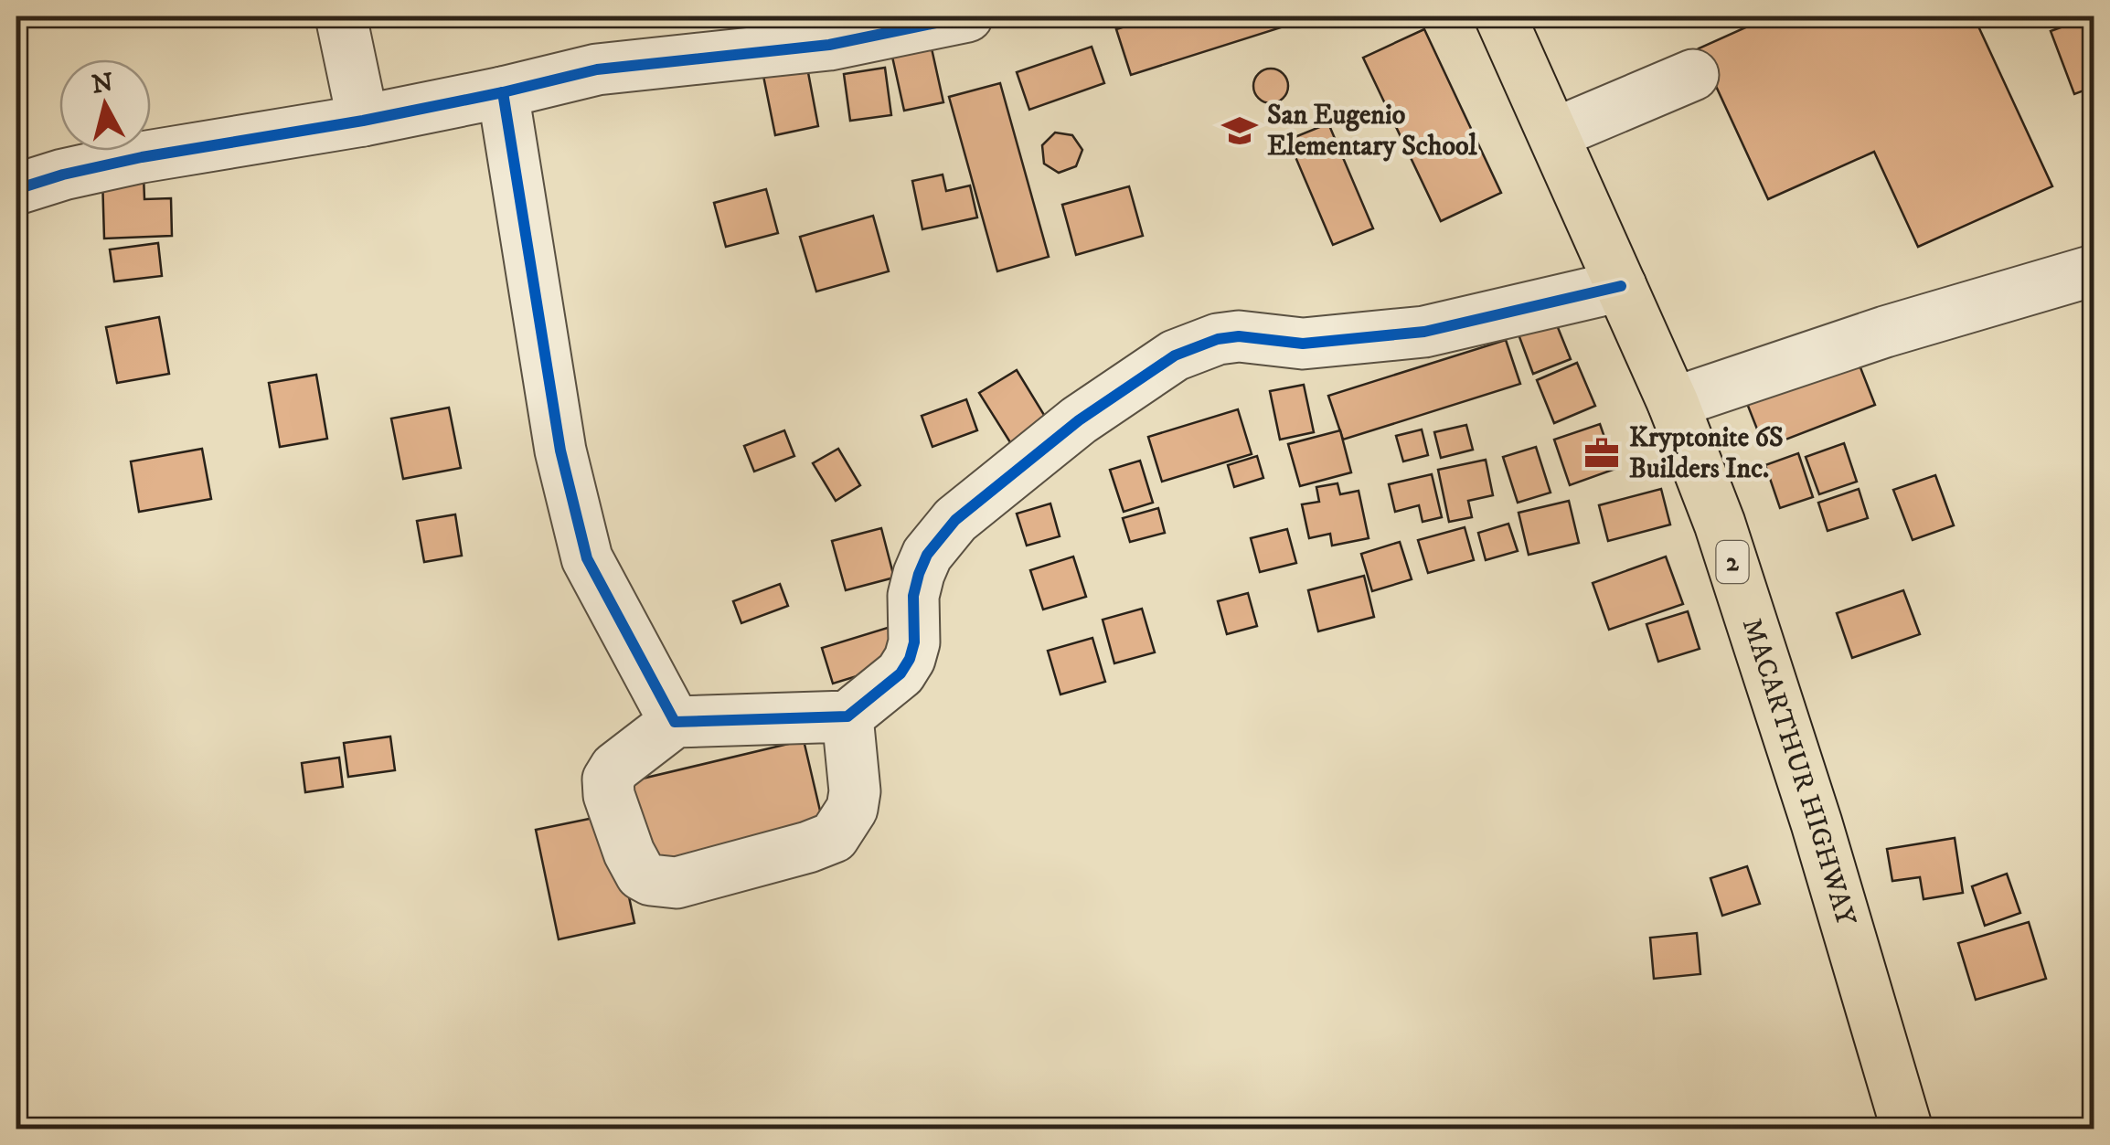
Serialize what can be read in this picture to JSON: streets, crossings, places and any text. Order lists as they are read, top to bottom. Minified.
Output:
{"streets":{"highway":["2","MACARTHUR HIGHWAY"]},"places":{"school or university":["San Eugenio Elementary School"],"office":["Kryptonite 6S Builders Inc."]},"north":"top"}
